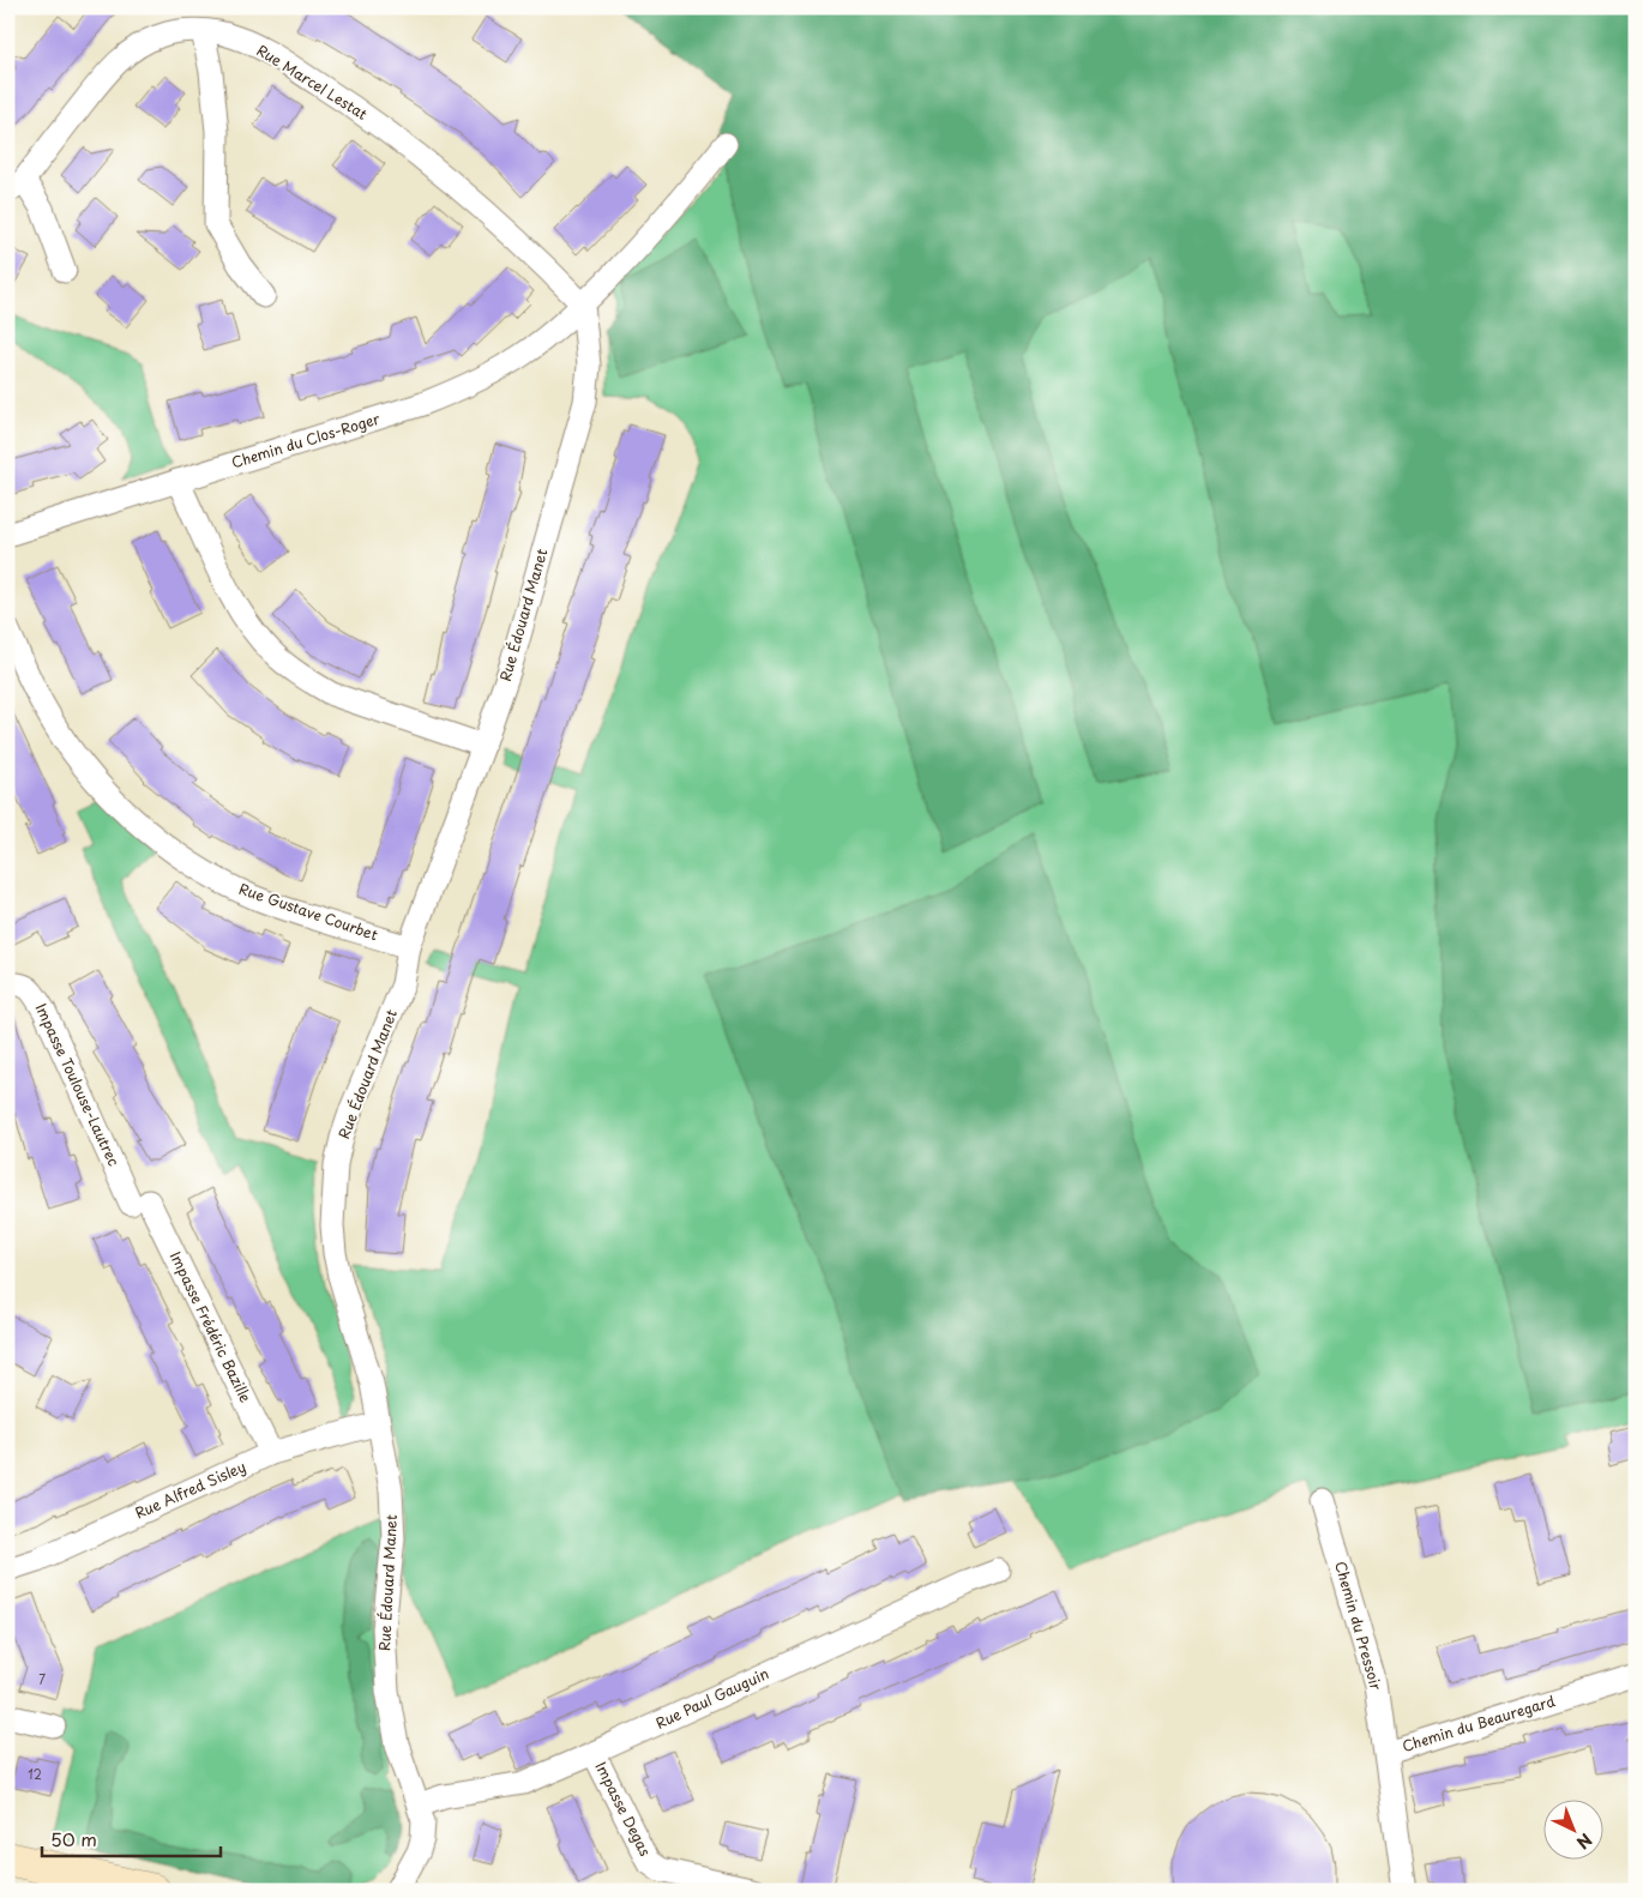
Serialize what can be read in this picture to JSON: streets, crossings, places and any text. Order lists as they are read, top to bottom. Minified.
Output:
{"streets":{"street":["Rue Marcel Lestat","Chemin du Clos-Roger","Rue Édouard Manet","Rue Gustave Courbet","Impasse Toulouse-Lautrec","Impasse Frédéric Bazille","Rue Alfred Sisley","Chemin du Pressoir","Rue Paul Gauguin","Chemin du Beauregard","Impasse Degas"]},"crossings":[["Rue Marcel Lestat","Chemin du Clos-Roger"],["Rue Marcel Lestat","Rue Édouard Manet"],["Chemin du Clos-Roger","Rue Édouard Manet"],["Rue Édouard Manet","Rue Gustave Courbet"],["Rue Édouard Manet","Rue Alfred Sisley"],["Rue Édouard Manet","Rue Paul Gauguin"],["Impasse Toulouse-Lautrec","Impasse Frédéric Bazille"],["Impasse Frédéric Bazille","Rue Alfred Sisley"],["Chemin du Pressoir","Chemin du Beauregard"],["Rue Paul Gauguin","Impasse Degas"]],"house_numbers":["7","12"],"scale_bar":"50 m","north":"bottom right"}
